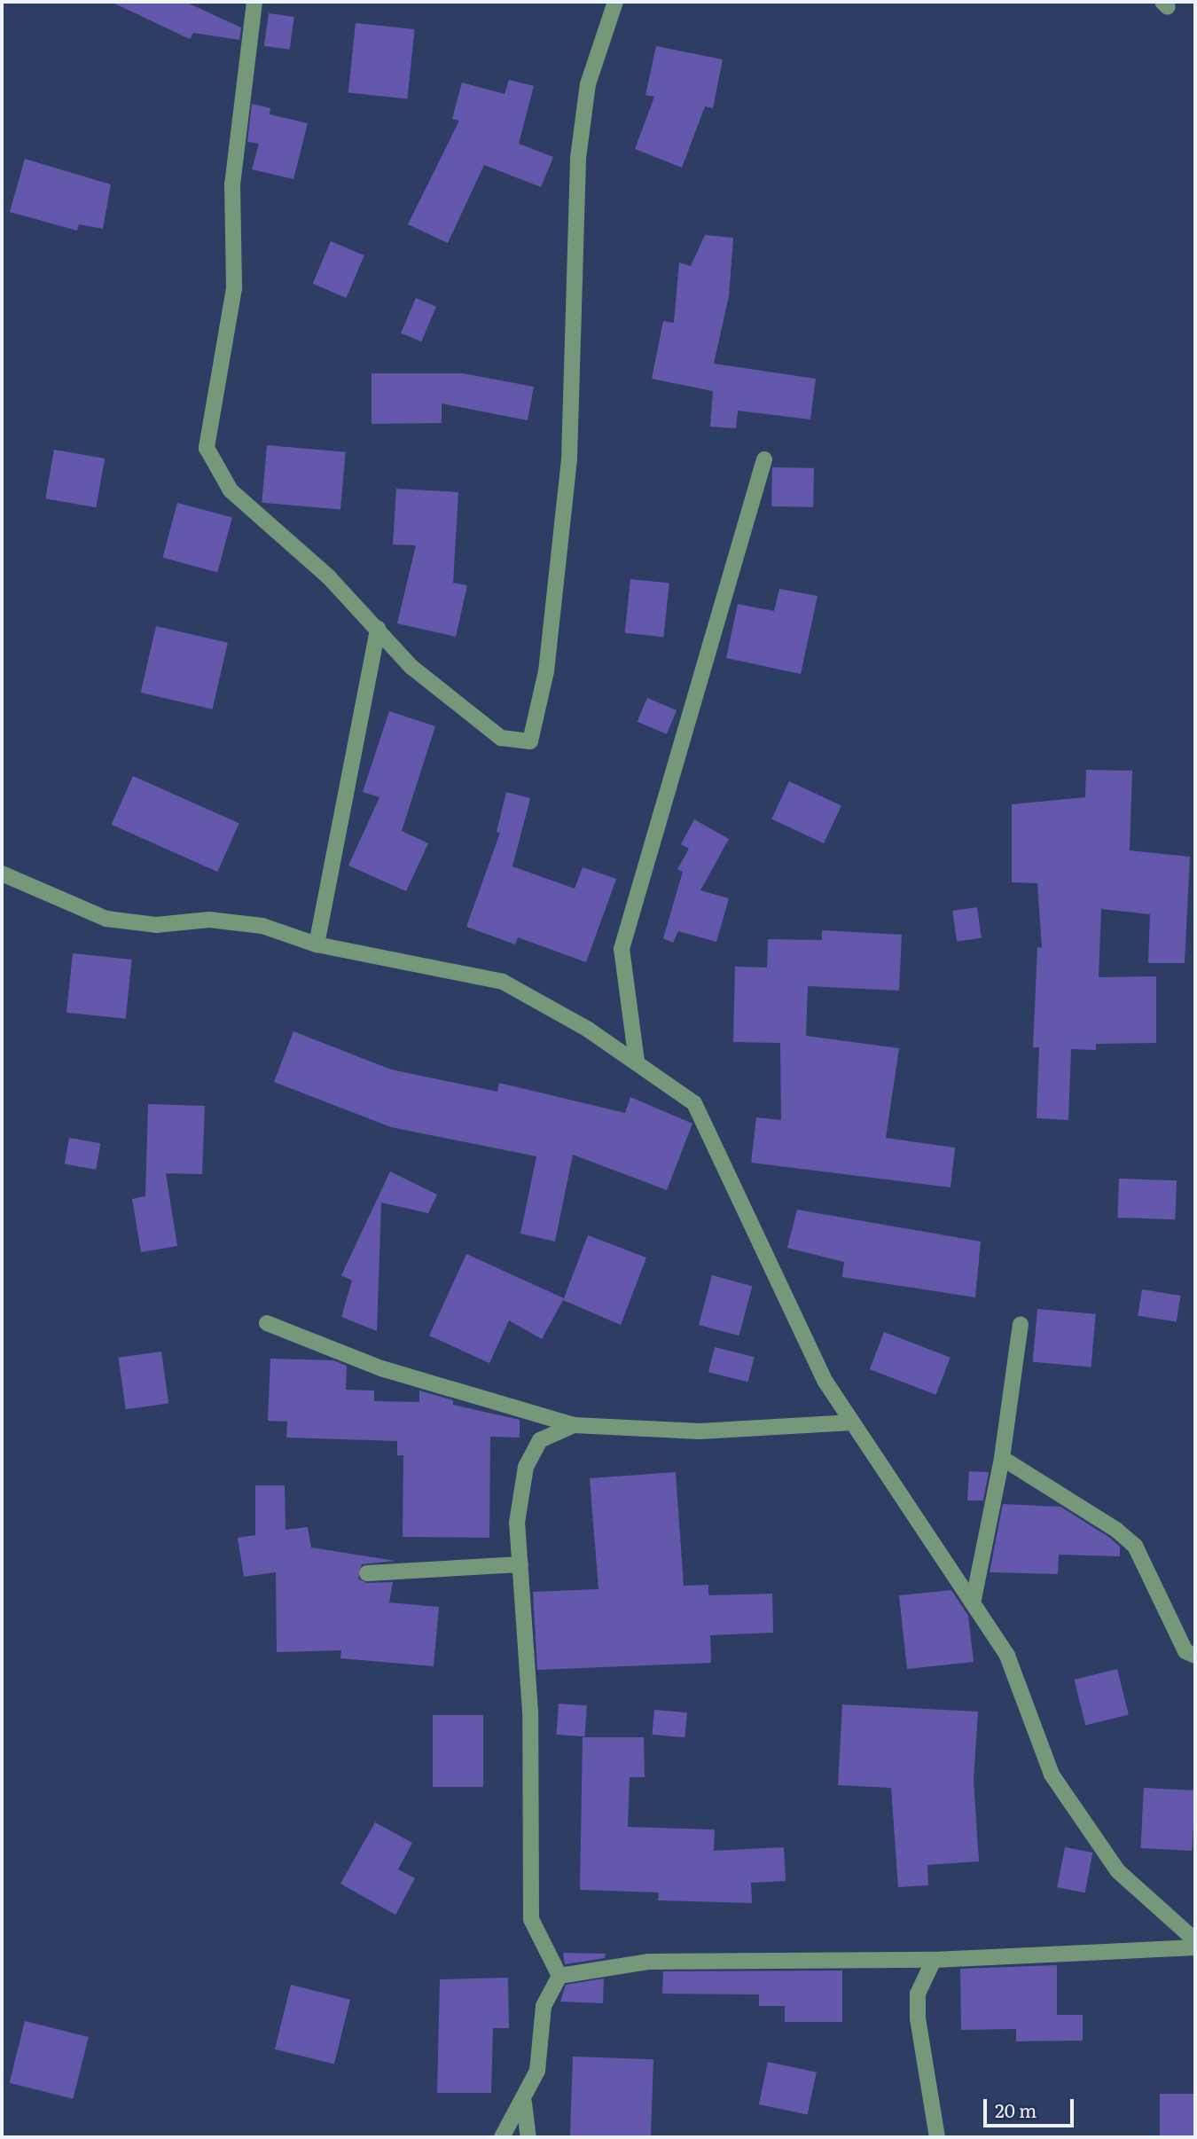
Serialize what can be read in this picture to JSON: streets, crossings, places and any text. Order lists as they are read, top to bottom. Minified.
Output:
{"scale_bar":"20 m"}
